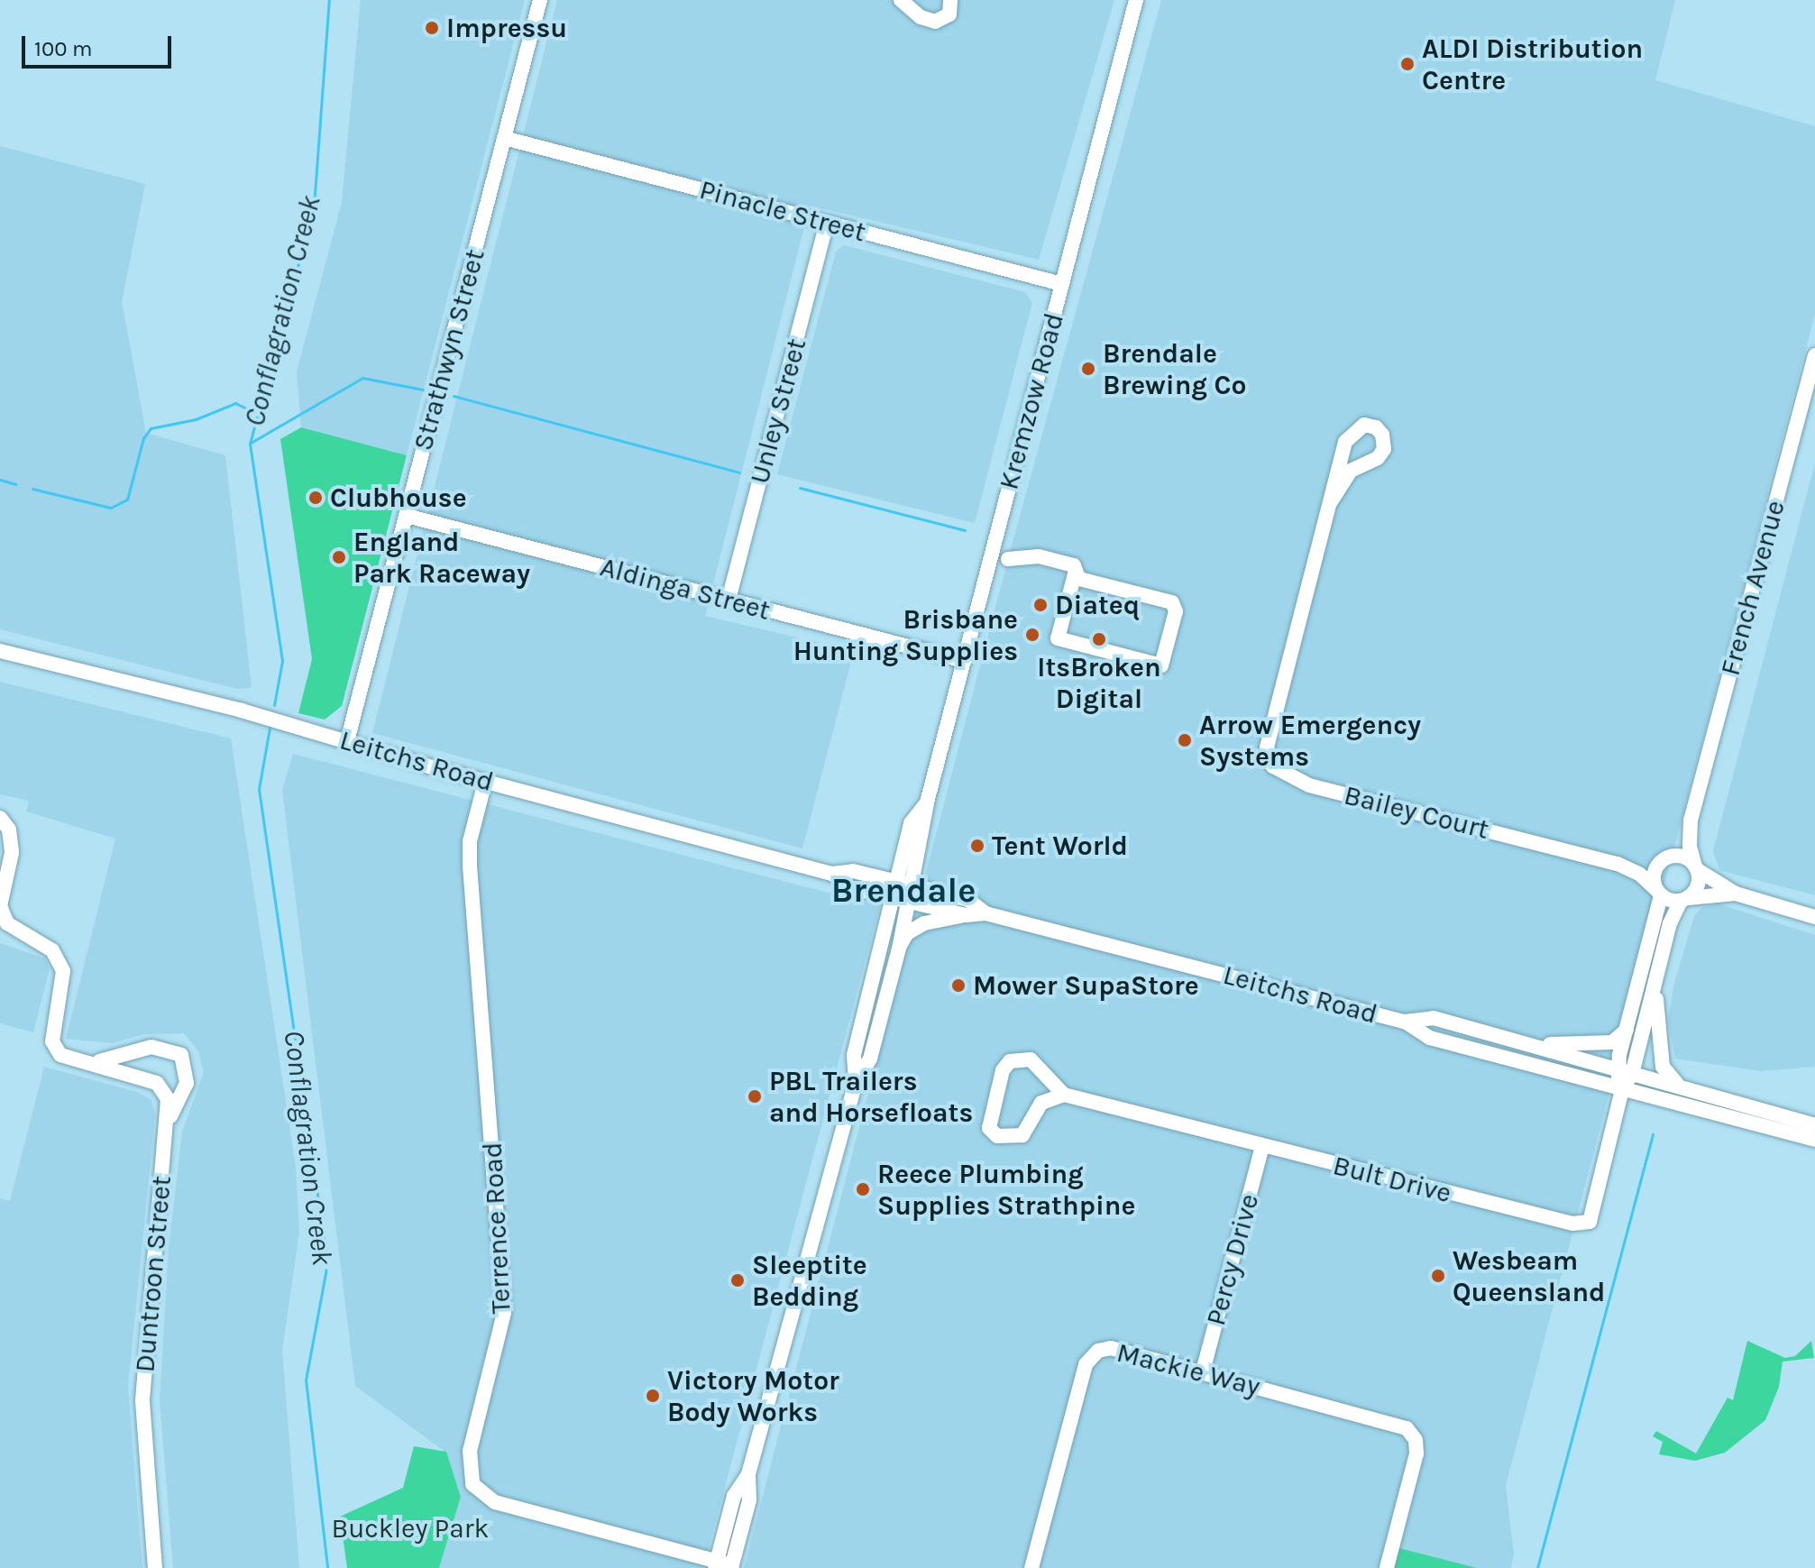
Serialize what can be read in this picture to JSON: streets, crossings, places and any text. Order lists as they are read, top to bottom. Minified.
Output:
{"streets":{"street":["Pinacle Street","Strathwyn Street","Kremzow Road","Unley Street","French Avenue","Aldinga Street","Leitchs Road","Bailey Court","Bult Drive","Terrence Road","Percy Drive","Duntroon Street","Mackie Way"]},"crossings":[["Pinacle Street","Strathwyn Street"],["Pinacle Street","Kremzow Road"],["Pinacle Street","Unley Street"],["Strathwyn Street","Aldinga Street"],["Strathwyn Street","Leitchs Road"],["Kremzow Road","Aldinga Street"],["Kremzow Road","Leitchs Road"],["Kremzow Road","Terrence Road"],["Unley Street","Aldinga Street"],["French Avenue","Bailey Court"],["Leitchs Road","Bult Drive"],["Leitchs Road","Terrence Road"],["Bult Drive","Percy Drive"],["Percy Drive","Mackie Way"]],"districts":["Brendale"],"water":["Conflagration Creek"],"parks":["Buckley Park"],"places":["Impressu","ALDI Distribution Centre","Brendale Brewing Co","Clubhouse","England Park Raceway","Diateq","Brisbane Hunting Supplies","ItsBroken Digital","Arrow Emergency Systems","Tent World","Mower SupaStore","PBL Trailers and Horsefloats","Reece Plumbing Supplies Strathpine","Wesbeam Queensland","Sleeptite Bedding","Victory Motor Body Works"],"scale_bar":"100 m"}
